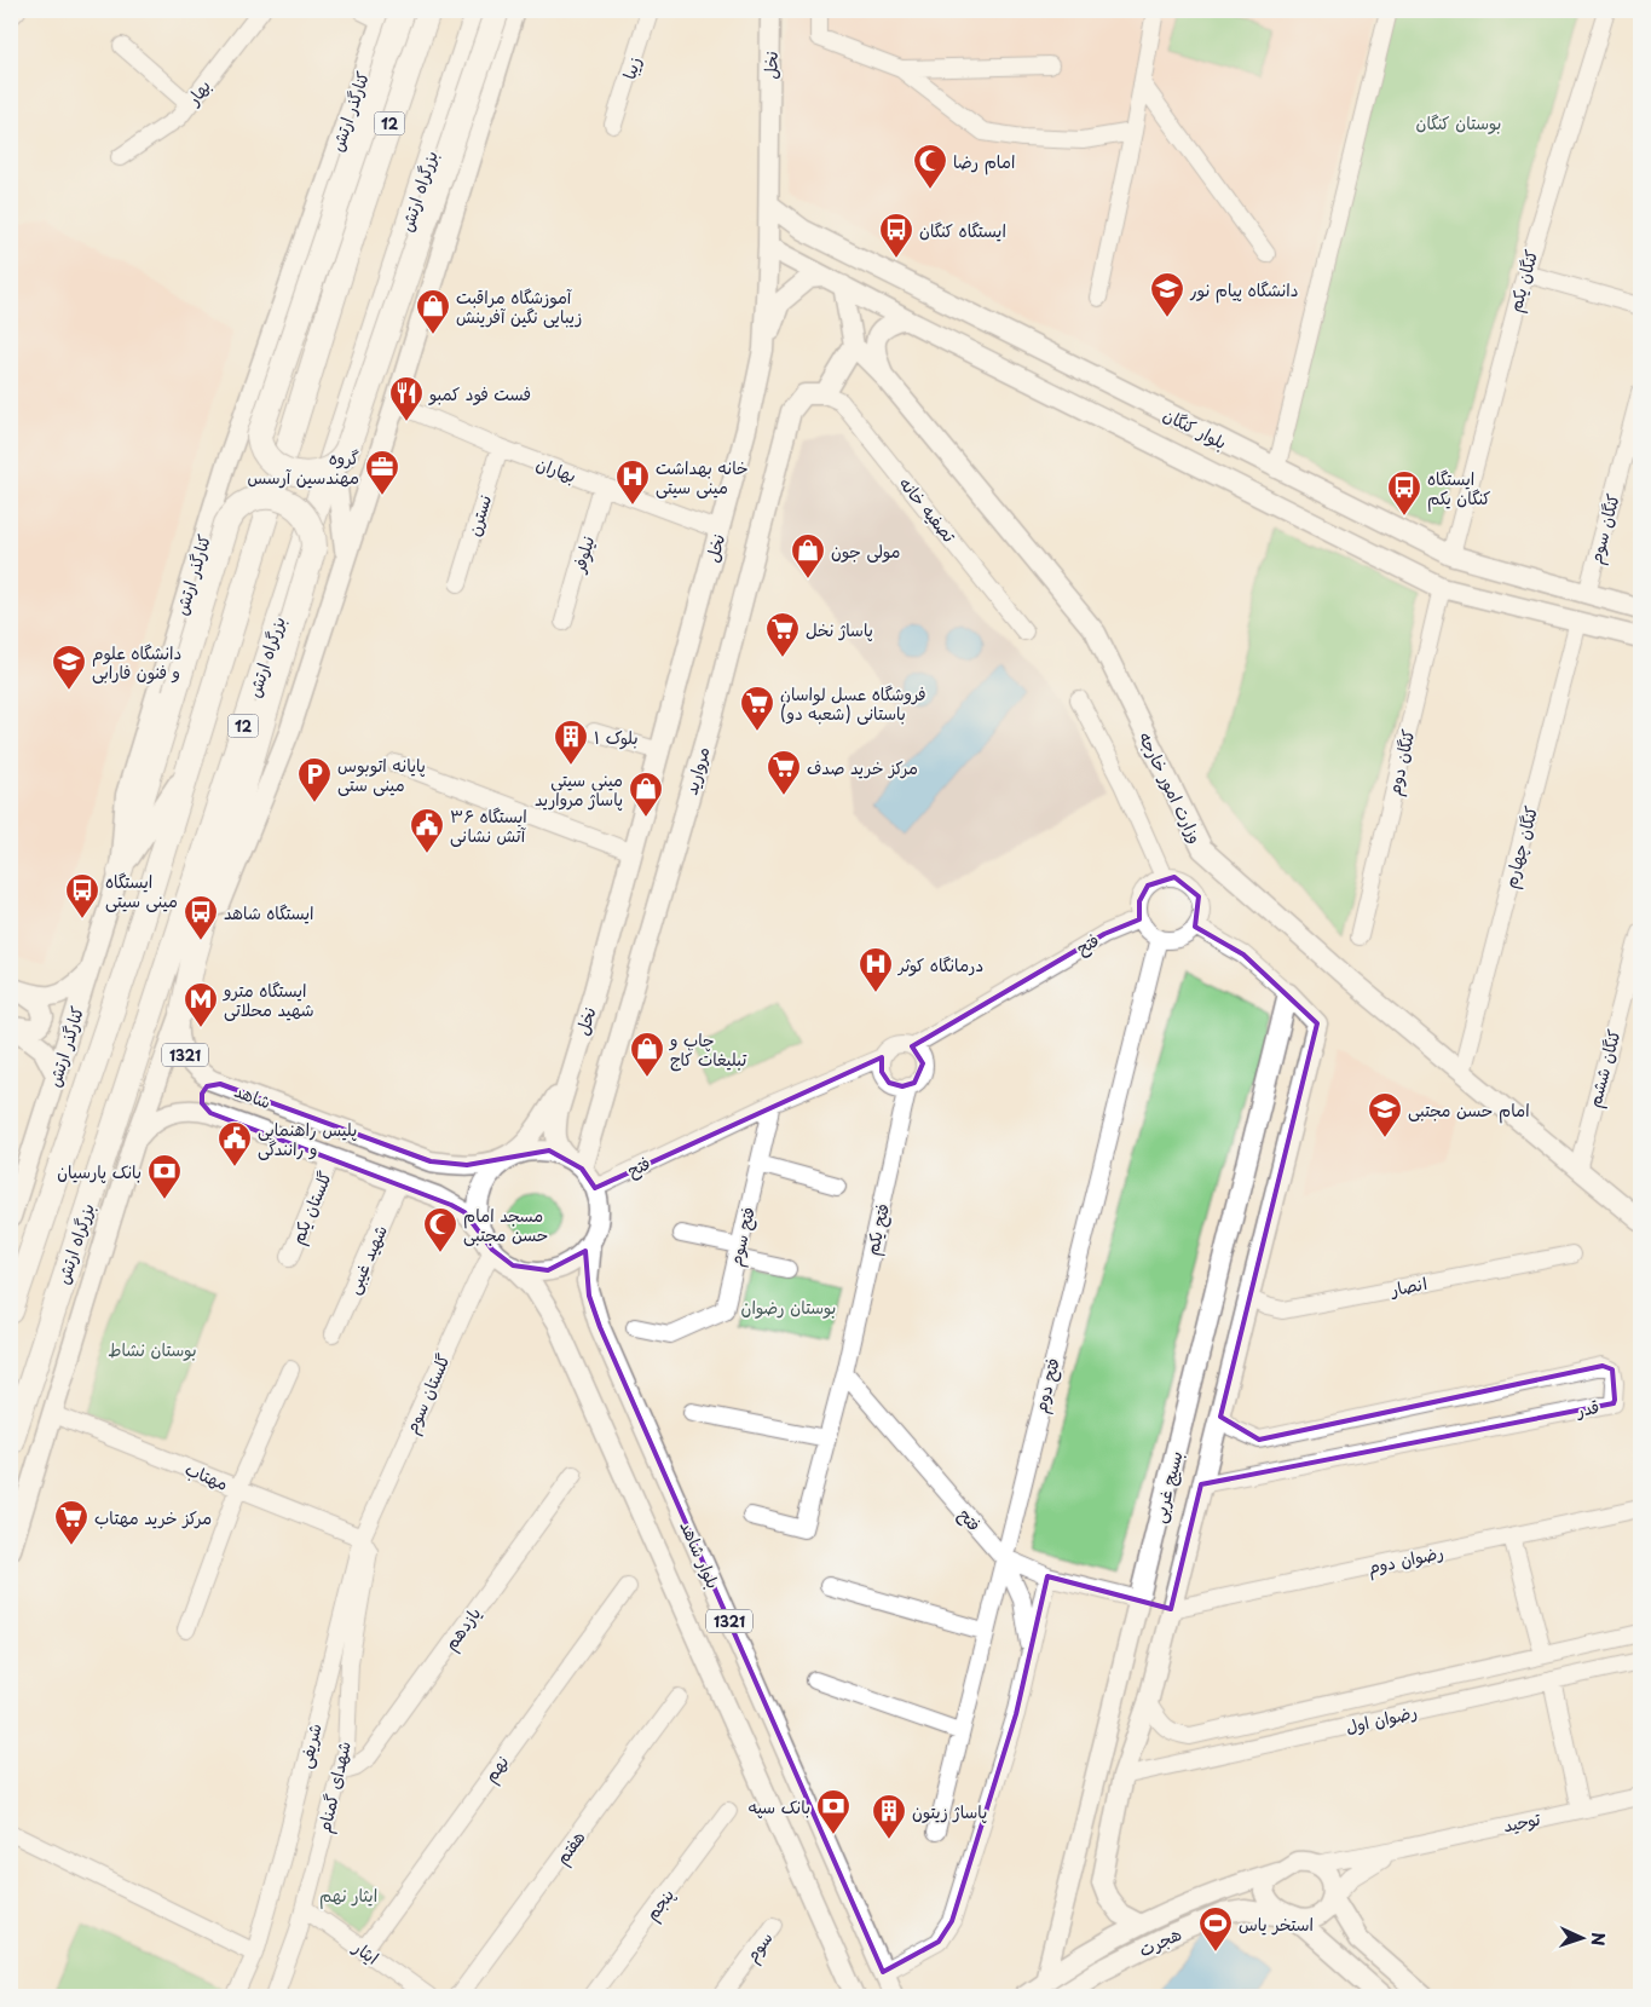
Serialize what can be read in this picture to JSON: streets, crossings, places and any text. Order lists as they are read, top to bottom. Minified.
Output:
{"streets":{"highway":["12","بزرگراه ارتش"],"main road":["نخل","کنارگذر ارتش","بلوار کنگان","مروارید","وزارت امور خارجه","1321","شاهد","بسیج غربی","بلوار شاهد","هجرت"],"street":["زیبا","بهار","کنگان یکم","بهاران","تصفیه خانه","نسترن","کنگان سوم","نیلوفر","کنگان دوم","کنگان چهارم","فتح","کنگان ششم","گلستان یکم","فتح یکم","فتح سوم","شهید غیبی","انصار","فتح دوم","گلستان سوم","قدر","مهتاب","رضوان دوم","یازدهم","رضوان اول","شریفی","نهم","شهدای گمنام","توحید","هفتم","پنجم","سوم","ایثار"]},"crossings":[["نخل","بلوار کنگان"],["نخل","بهاران"],["کنگان یکم","بلوار کنگان"],["بلوار کنگان","کنگان سوم"],["بلوار کنگان","کنگان دوم"],["بلوار کنگان","کنگان چهارم"],["بهاران","نسترن"],["بهاران","نیلوفر"],["تصفیه خانه","مروارید"],["مروارید","فتح"],["مروارید","1321"],["مروارید","شاهد"],["مروارید","گلستان سوم"],["مروارید","بلوار شاهد"],["وزارت امور خارجه","کنگان چهارم"],["وزارت امور خارجه","کنگان ششم"],["فتح","1321"],["فتح","شاهد"],["فتح","فتح یکم"],["فتح","فتح سوم"],["فتح","فتح دوم"],["فتح","گلستان سوم"],["فتح","بسیج غربی"],["فتح","بلوار شاهد"],["1321","شاهد"],["1321","گلستان سوم"],["1321","بلوار شاهد"],["شاهد","گلستان یکم"],["شاهد","شهید غیبی"],["شاهد","گلستان سوم"],["شاهد","بلوار شاهد"],["انصار","بسیج غربی"],["گلستان سوم","مهتاب"],["گلستان سوم","بلوار شاهد"],["گلستان سوم","شریفی"],["گلستان سوم","شهدای گمنام"],["قدر","بسیج غربی"],["مهتاب","شریفی"],["مهتاب","شهدای گمنام"],["بسیج غربی","رضوان دوم"],["بسیج غربی","رضوان اول"],["بسیج غربی","هجرت"],["یازدهم","شهدای گمنام"],["شریفی","شهدای گمنام"],["نهم","ایثار"],["شهدای گمنام","ایثار"]],"parks":["بوستان کنگان","بوستان رضوان","بوستان نشاط","ایثار نهم"],"places":{"mosque":["امام رضا","مسجد امام حسن مجتبی"],"bus stop":["ایستگاه کنگان","ایستگاه کنگان یکم","ایستگاه مینی سیتی","ایستگاه شاهد"],"school or university":["دانشگاه پیام نور","دانشگاه علوم و فنون فارابی","امام حسن مجتبی"],"shop":["آموزشگاه مراقبت زیبایی نگین آفرینش","مولی جون","مینی سیتی پاساژ مروارید","چاپ و تبلیغات کاج"],"restaurant":["فست فود کمبو"],"office":["گروه مهندسین آرسس"],"hospital":["خانه بهداشت مینی سیتی","درمانگاه کوثر"],"supermarket":["پاساژ نخل","فروشگاه عسل لواسان باستانی (شعبه دو)","مرکز خرید صدف","مرکز خرید مهتاب"],"building":["۱ بلوک","پاساژ زیتون"],"parking":["پایانه اتوبوس مینی ستی"],"public building":["ایستگاه ۳۶ آتش نشانی","پلیس راهنمایی و رانندگی"],"metro station":["ایستگاه مترو شهید محلاتی"],"bank":["بانک پارسیان","بانک سپه"],"sports":["استخر یاس"]},"north":"right"}
